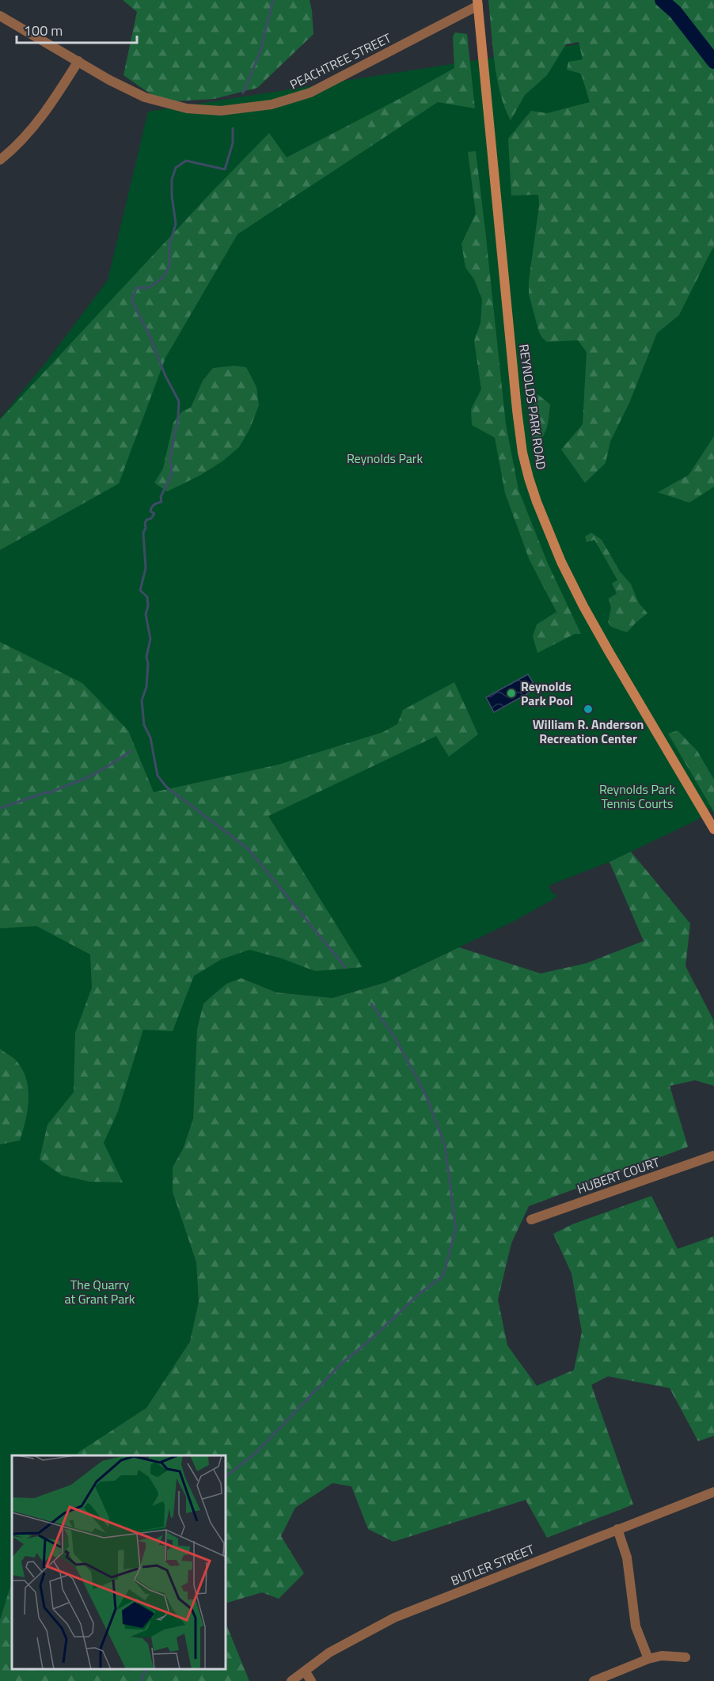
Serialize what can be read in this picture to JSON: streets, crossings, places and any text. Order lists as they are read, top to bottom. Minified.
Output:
{"streets":{"main road":["REYNOLDS PARK ROAD"],"street":["PEACHTREE STREET","HUBERT COURT","BUTLER STREET"]},"crossings":[["PEACHTREE STREET","REYNOLDS PARK ROAD"]],"parks":["Reynolds Park","Reynolds Park Tennis Courts","The Quarry at Grant Park"],"places":["Reynolds Park Pool","William R. Anderson Recreation Center"],"scale_bar":"100 m"}
